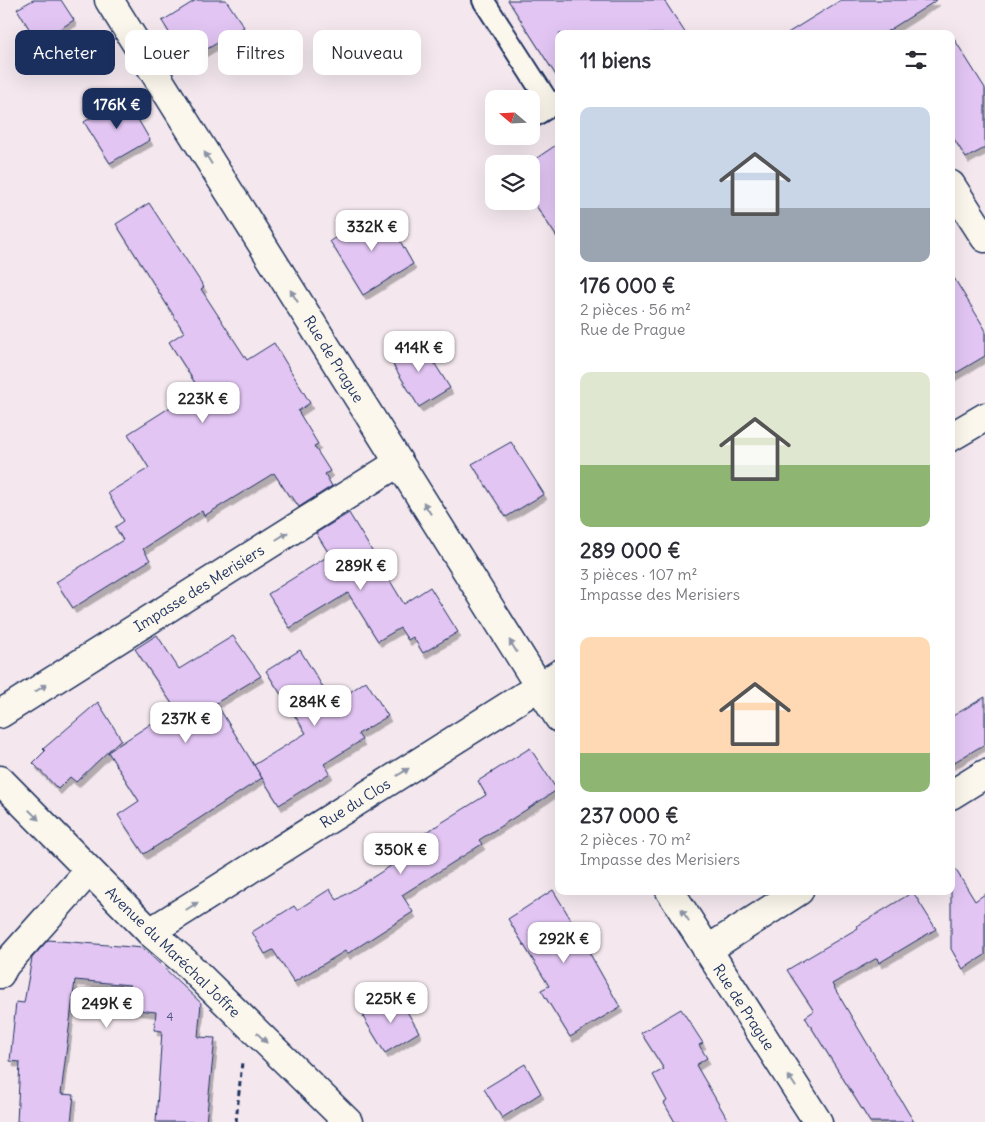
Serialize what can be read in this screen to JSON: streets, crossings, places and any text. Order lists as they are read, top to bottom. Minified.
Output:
{"streets":{"street":["Rue de Prague","Impasse des Merisiers","Rue du Clos","Avenue du Maréchal Joffre"]},"crossings":[["Rue de Prague","Impasse des Merisiers"],["Rue de Prague","Rue du Clos"],["Rue du Clos","Avenue du Maréchal Joffre"]],"one_way":["Rue de Prague","Impasse des Merisiers","Rue du Clos","Avenue du Maréchal Joffre"],"house_numbers":["4"],"north":"left","page":{"chip":["Acheter","Louer","Filtres","Nouveau"],"heading":"11 biens","price":["176K €","332K €","414K €","223K €","289K €","284K €","237K €","350K €","292K €","225K €","249K €"],"list":[{"name":"176 000 €","note":"2 pièces · 56 m² · Rue de Prague"},{"name":"289 000 €","note":"3 pièces · 107 m² · Impasse des Merisiers"},{"name":"237 000 €","note":"2 pièces · 70 m² · Impasse des Merisiers"}]}}
